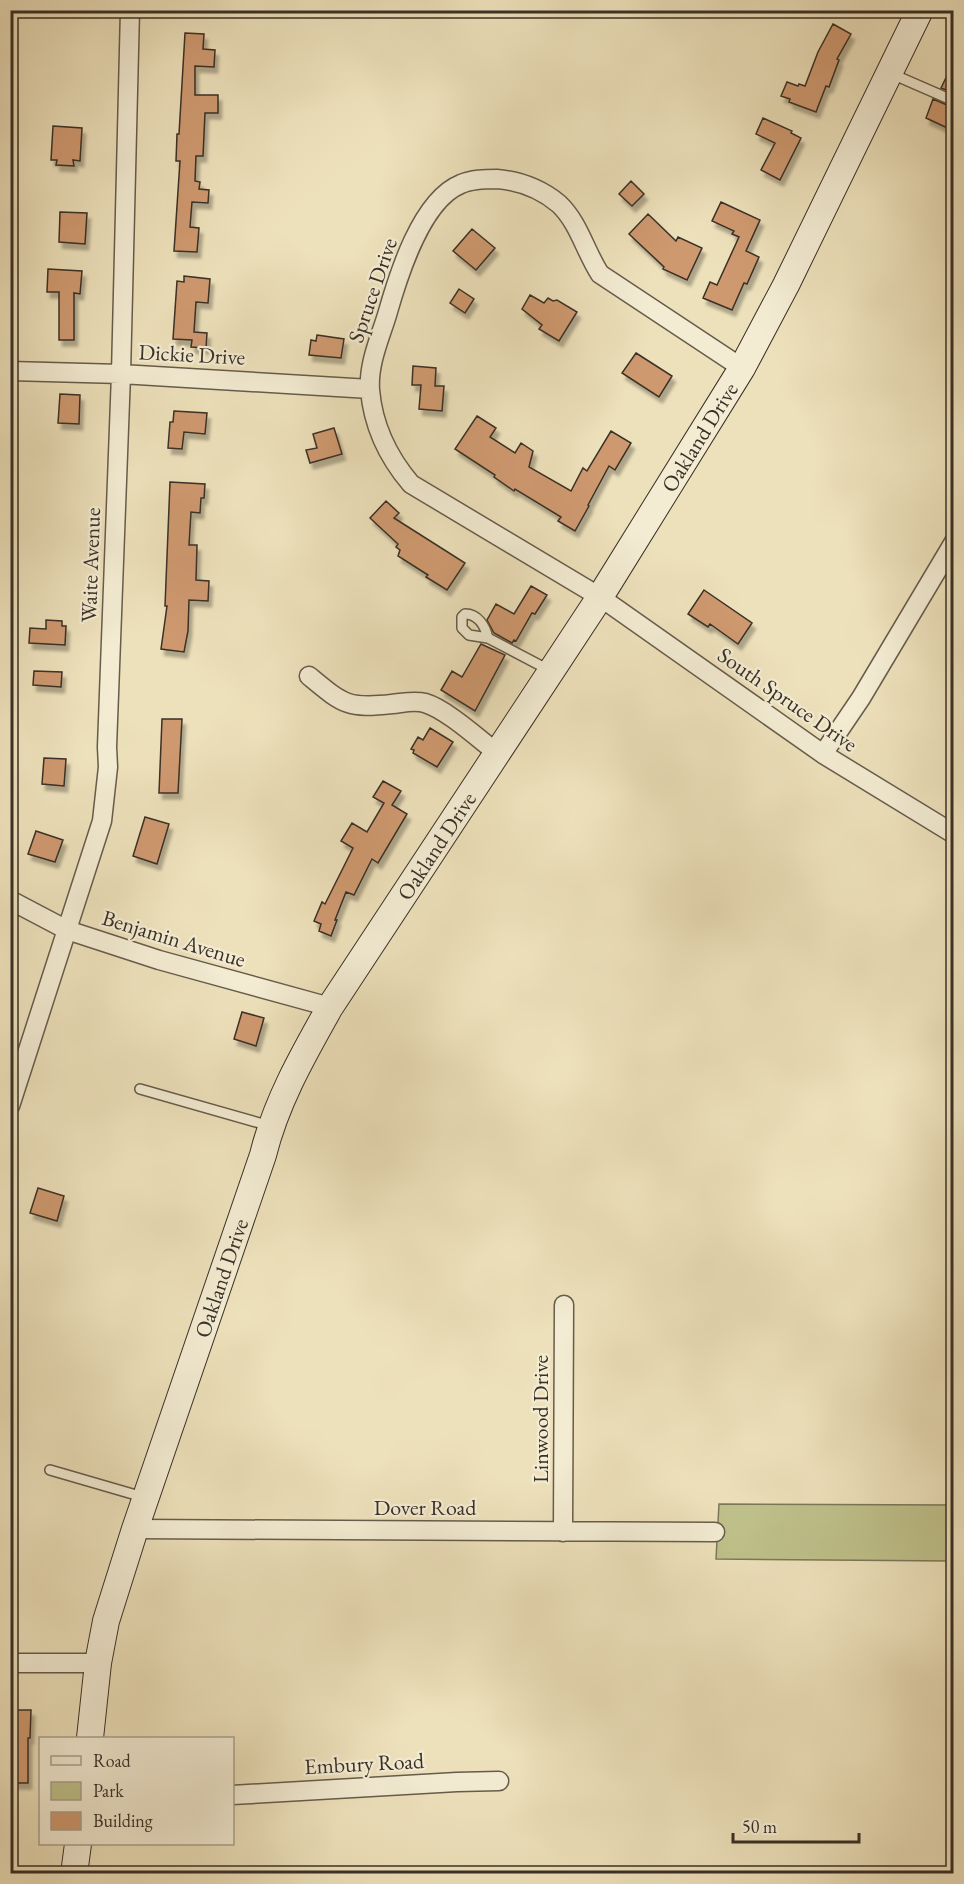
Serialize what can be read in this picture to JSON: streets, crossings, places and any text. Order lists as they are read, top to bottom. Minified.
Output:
{"streets":{"main road":["Oakland Drive"],"street":["Spruce Drive","Dickie Drive","Waite Avenue","South Spruce Drive","Benjamin Avenue","Linwood Drive","Dover Road","Embury Road"]},"crossings":[["Spruce Drive","Dickie Drive"],["Spruce Drive","Oakland Drive"],["Spruce Drive","South Spruce Drive"],["Dickie Drive","Waite Avenue"],["Oakland Drive","South Spruce Drive"],["Oakland Drive","Benjamin Avenue"],["Oakland Drive","Dover Road"],["Waite Avenue","Benjamin Avenue"],["Linwood Drive","Dover Road"]],"legend":["Road","Park","Building"],"scale_bar":"50 m"}
